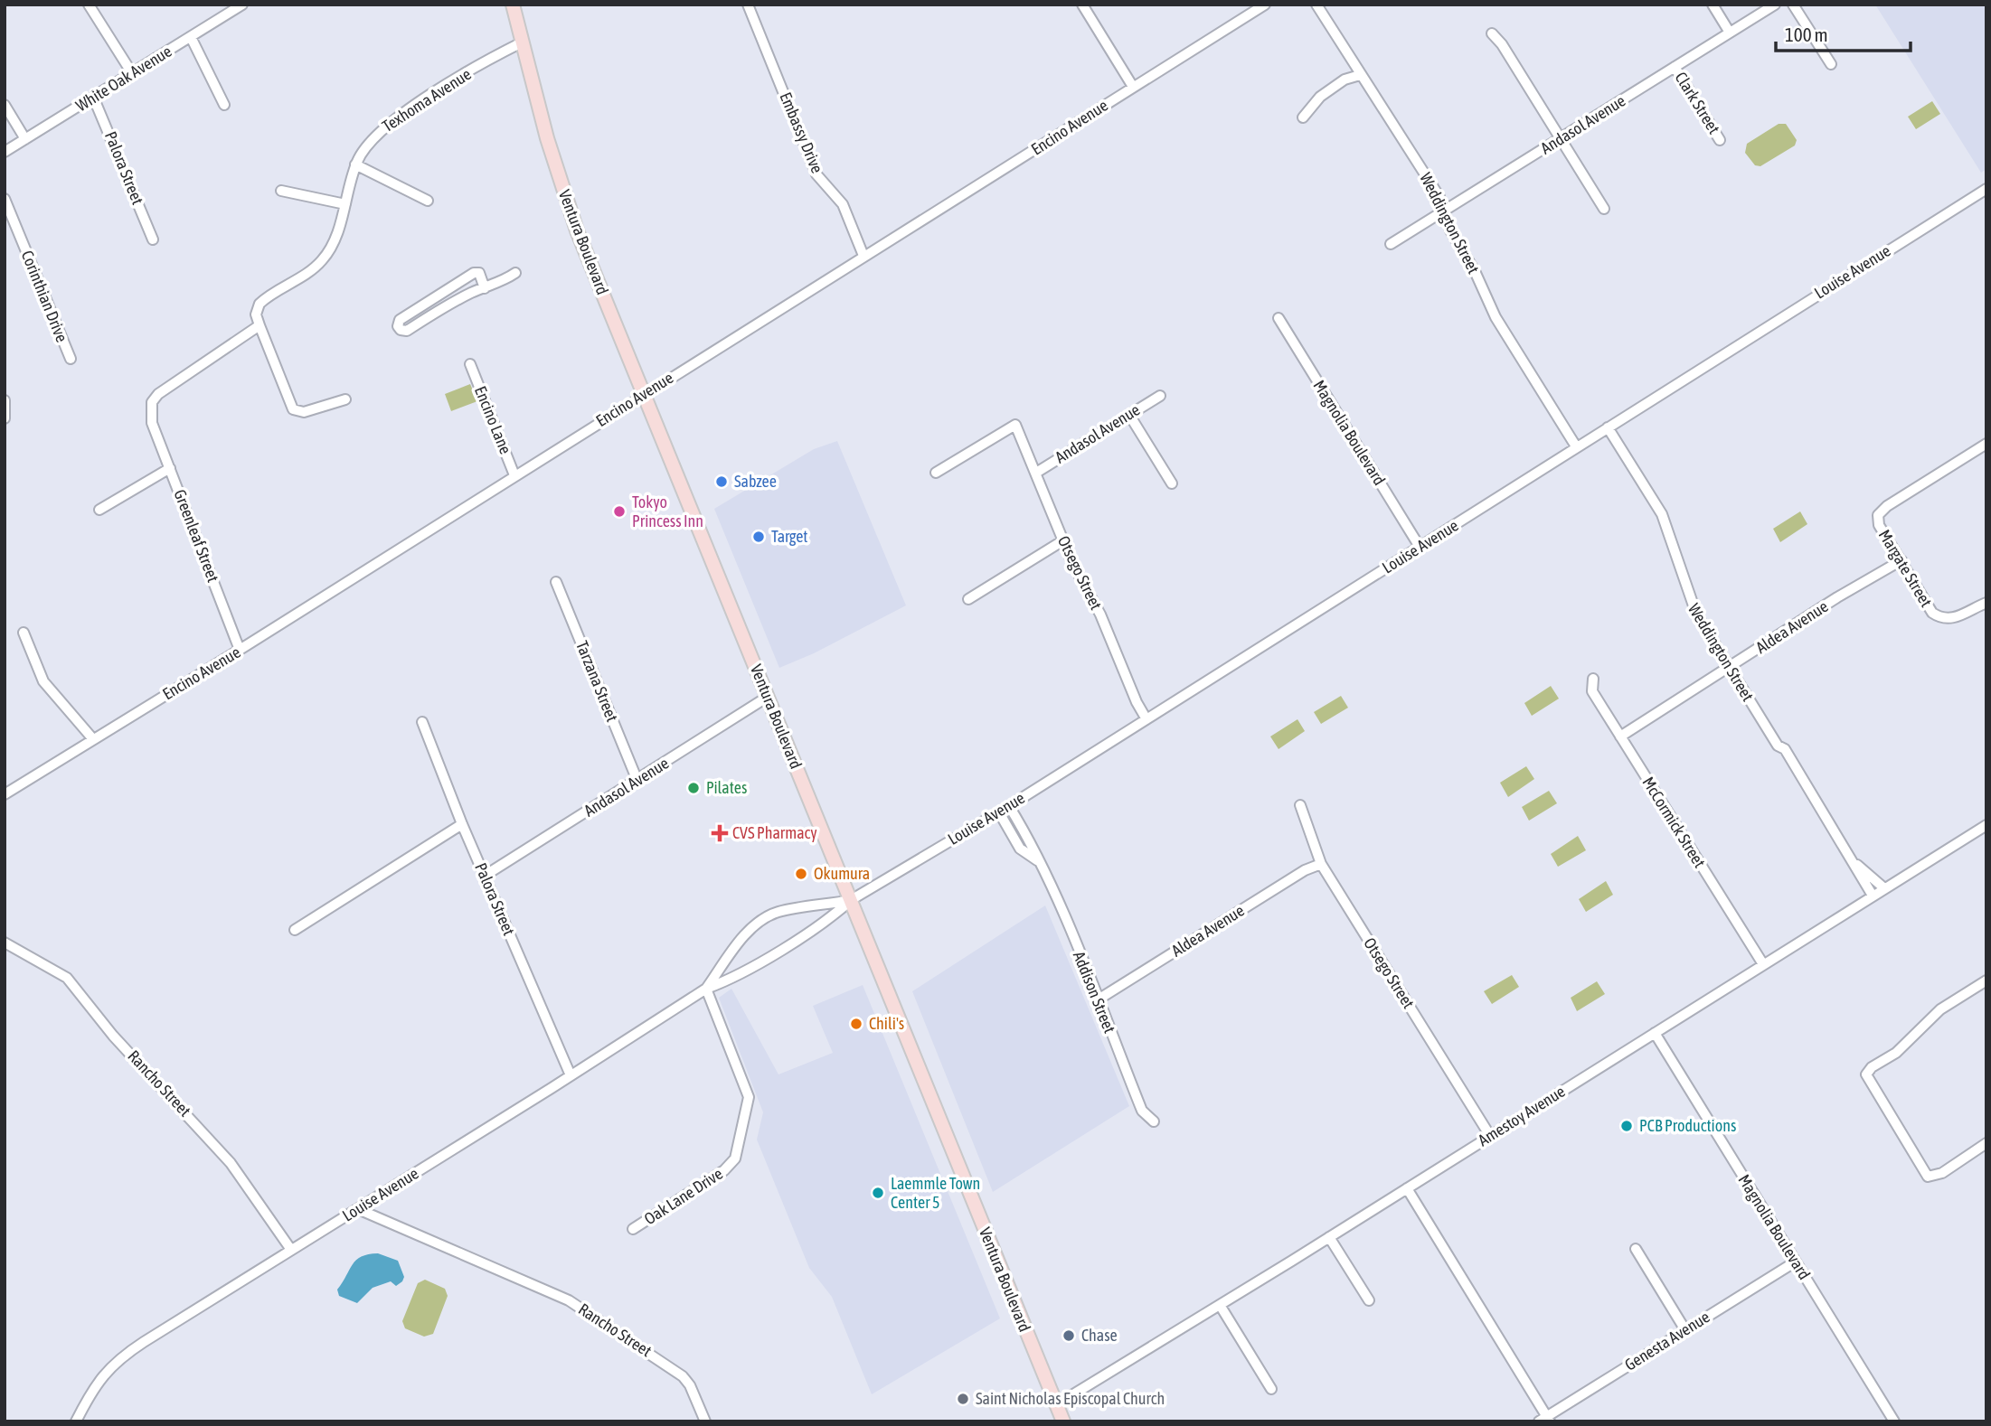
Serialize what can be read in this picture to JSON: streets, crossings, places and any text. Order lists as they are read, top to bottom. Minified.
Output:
{"streets":{"main road":["Ventura Boulevard"],"street":["White Oak Avenue","Texhoma Avenue","Clark Street","Andasol Avenue","Encino Avenue","Embassy Drive","Palora Street","Weddington Street","Louise Avenue","Corinthian Drive","Encino Lane","Magnolia Boulevard","Greenleaf Street","Margate Street","Otsego Street","Aldea Avenue","Tarzana Street","McCormick Street","Addison Street","Rancho Street","Amestoy Avenue","Oak Lane Drive","Genesta Avenue"]},"crossings":[["White Oak Avenue","Palora Street"],["Texhoma Avenue","Ventura Boulevard"],["Texhoma Avenue","Greenleaf Street"],["Clark Street","Andasol Avenue"],["Andasol Avenue","Palora Street"],["Andasol Avenue","Weddington Street"],["Andasol Avenue","Ventura Boulevard"],["Andasol Avenue","Otsego Street"],["Andasol Avenue","Tarzana Street"],["Encino Avenue","Embassy Drive"],["Encino Avenue","Ventura Boulevard"],["Encino Avenue","Encino Lane"],["Encino Avenue","Greenleaf Street"],["Palora Street","Louise Avenue"],["Weddington Street","Louise Avenue"],["Weddington Street","Aldea Avenue"],["Weddington Street","Amestoy Avenue"],["Ventura Boulevard","Louise Avenue"],["Ventura Boulevard","Amestoy Avenue"],["Louise Avenue","Magnolia Boulevard"],["Louise Avenue","Otsego Street"],["Louise Avenue","Addison Street"],["Louise Avenue","Rancho Street"],["Louise Avenue","Oak Lane Drive"],["Magnolia Boulevard","Amestoy Avenue"],["Magnolia Boulevard","Genesta Avenue"],["Margate Street","Aldea Avenue"],["Otsego Street","Aldea Avenue"],["Otsego Street","Amestoy Avenue"],["Aldea Avenue","McCormick Street"],["Aldea Avenue","Addison Street"],["McCormick Street","Amestoy Avenue"]],"places":{"other":["Sabzee","Tokyo Princess Inn","Target","Pilates","Okumura","Chili's","PCB Productions","Laemmle Town Center 5","Chase","Saint Nicholas Episcopal Church"],"health":["CVS Pharmacy"]},"scale_bar":"100 m"}
